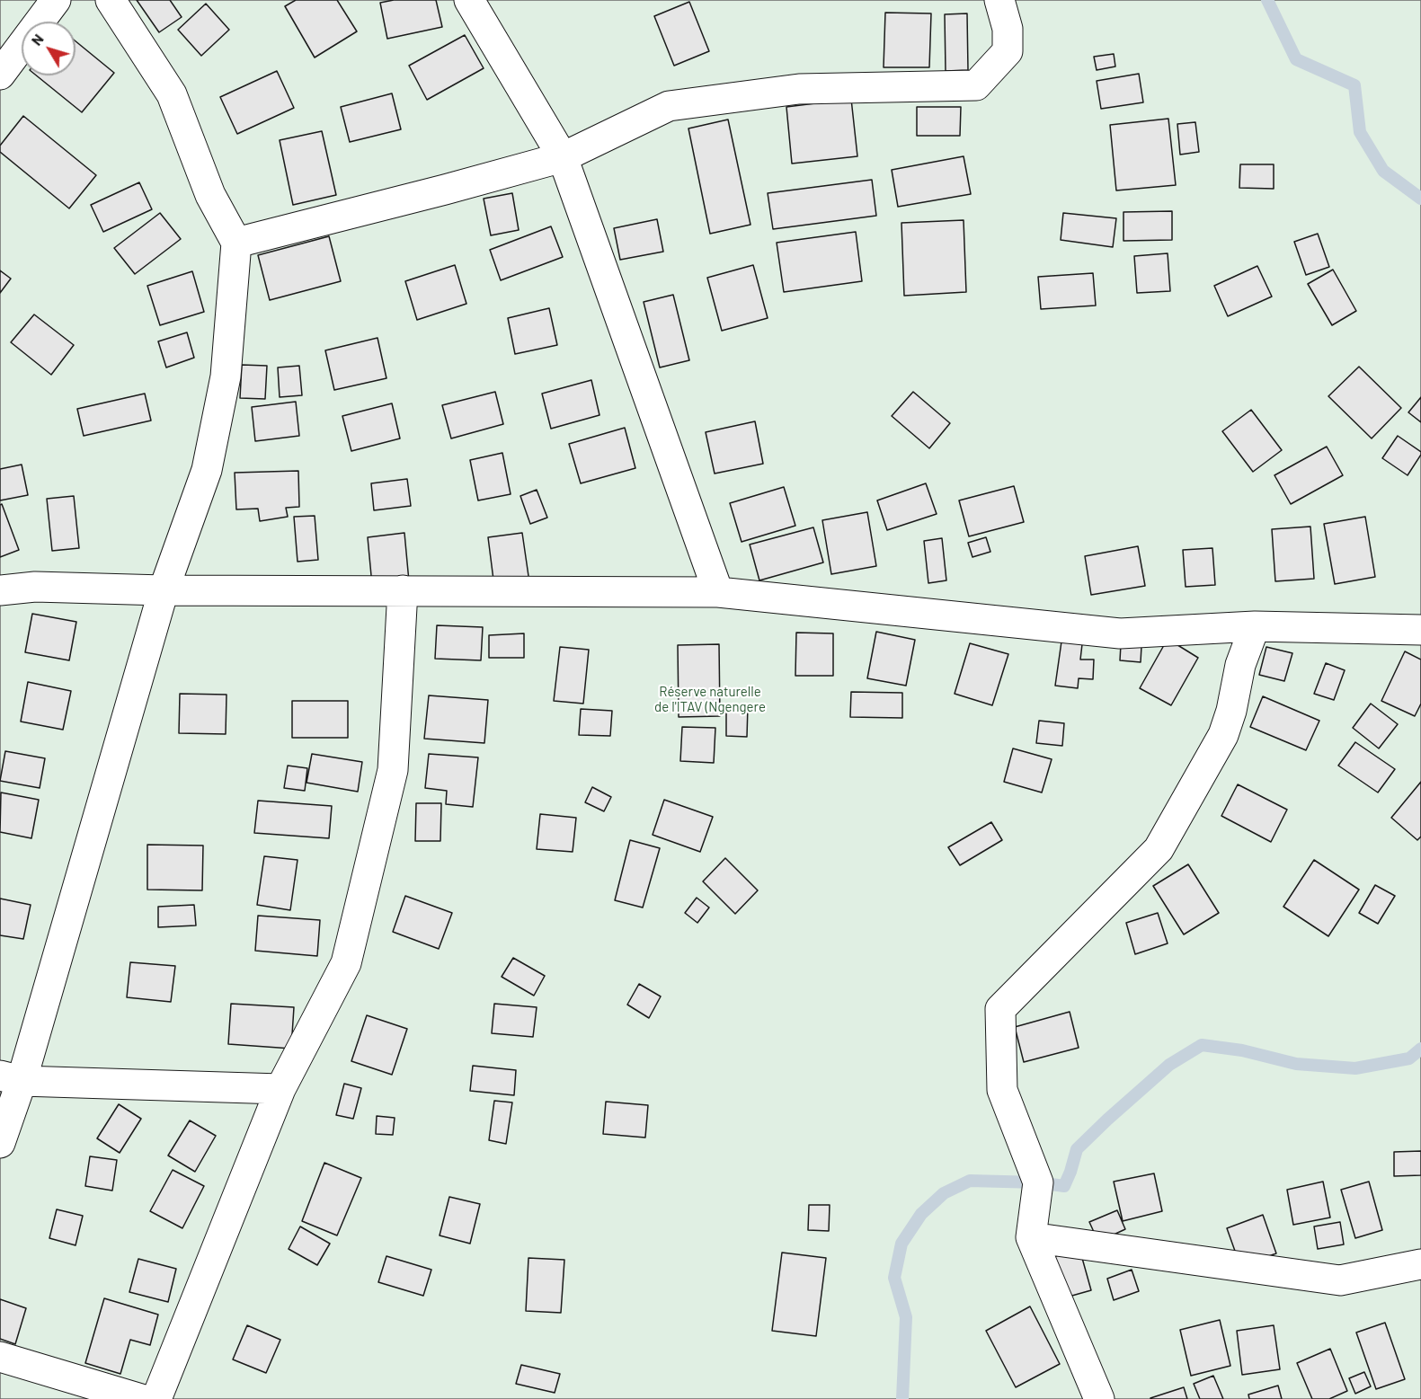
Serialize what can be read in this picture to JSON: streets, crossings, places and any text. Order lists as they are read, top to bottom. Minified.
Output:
{"parks":["Réserve naturelle de l'ITAV (Ngengere"],"north":"top left"}
